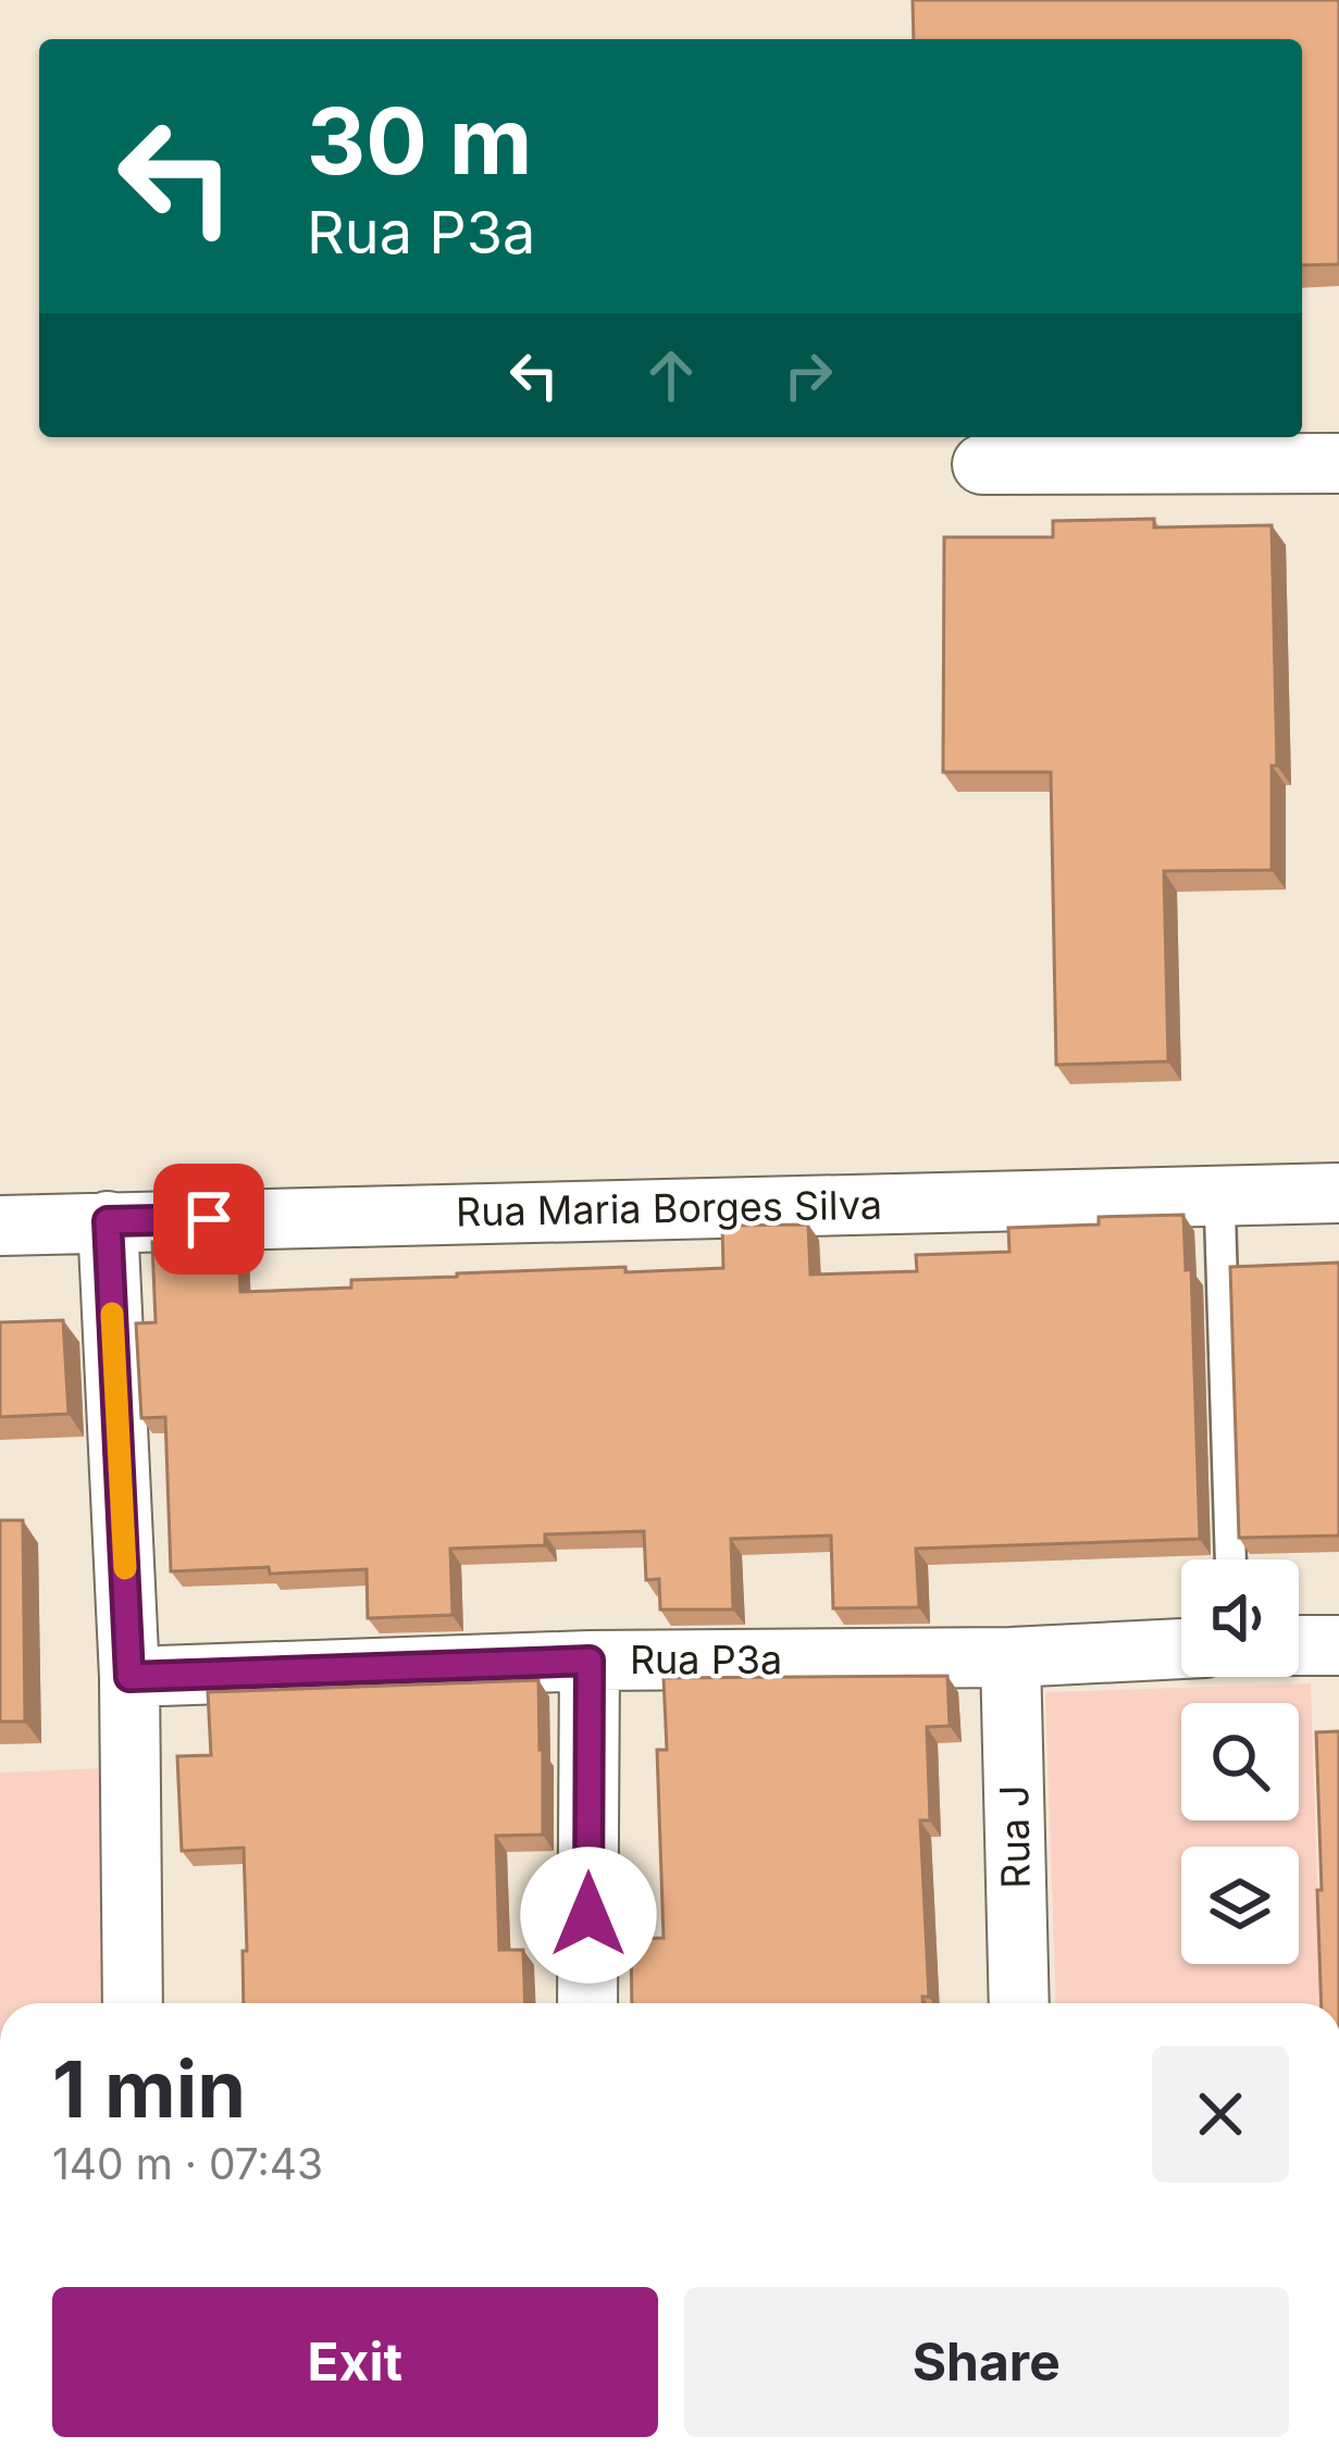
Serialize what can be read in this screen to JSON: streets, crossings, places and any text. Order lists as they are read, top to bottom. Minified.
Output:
{"streets":{"street":["Rua Maria Borges Silva","Rua P3a","Rua J"]},"crossings":[["Rua P3a","Rua J"]],"page":{"turn":["30 m","Rua P3a"],"heading":["1 min","140 m · 07:43"],"buttons":["Exit","Share"]}}
